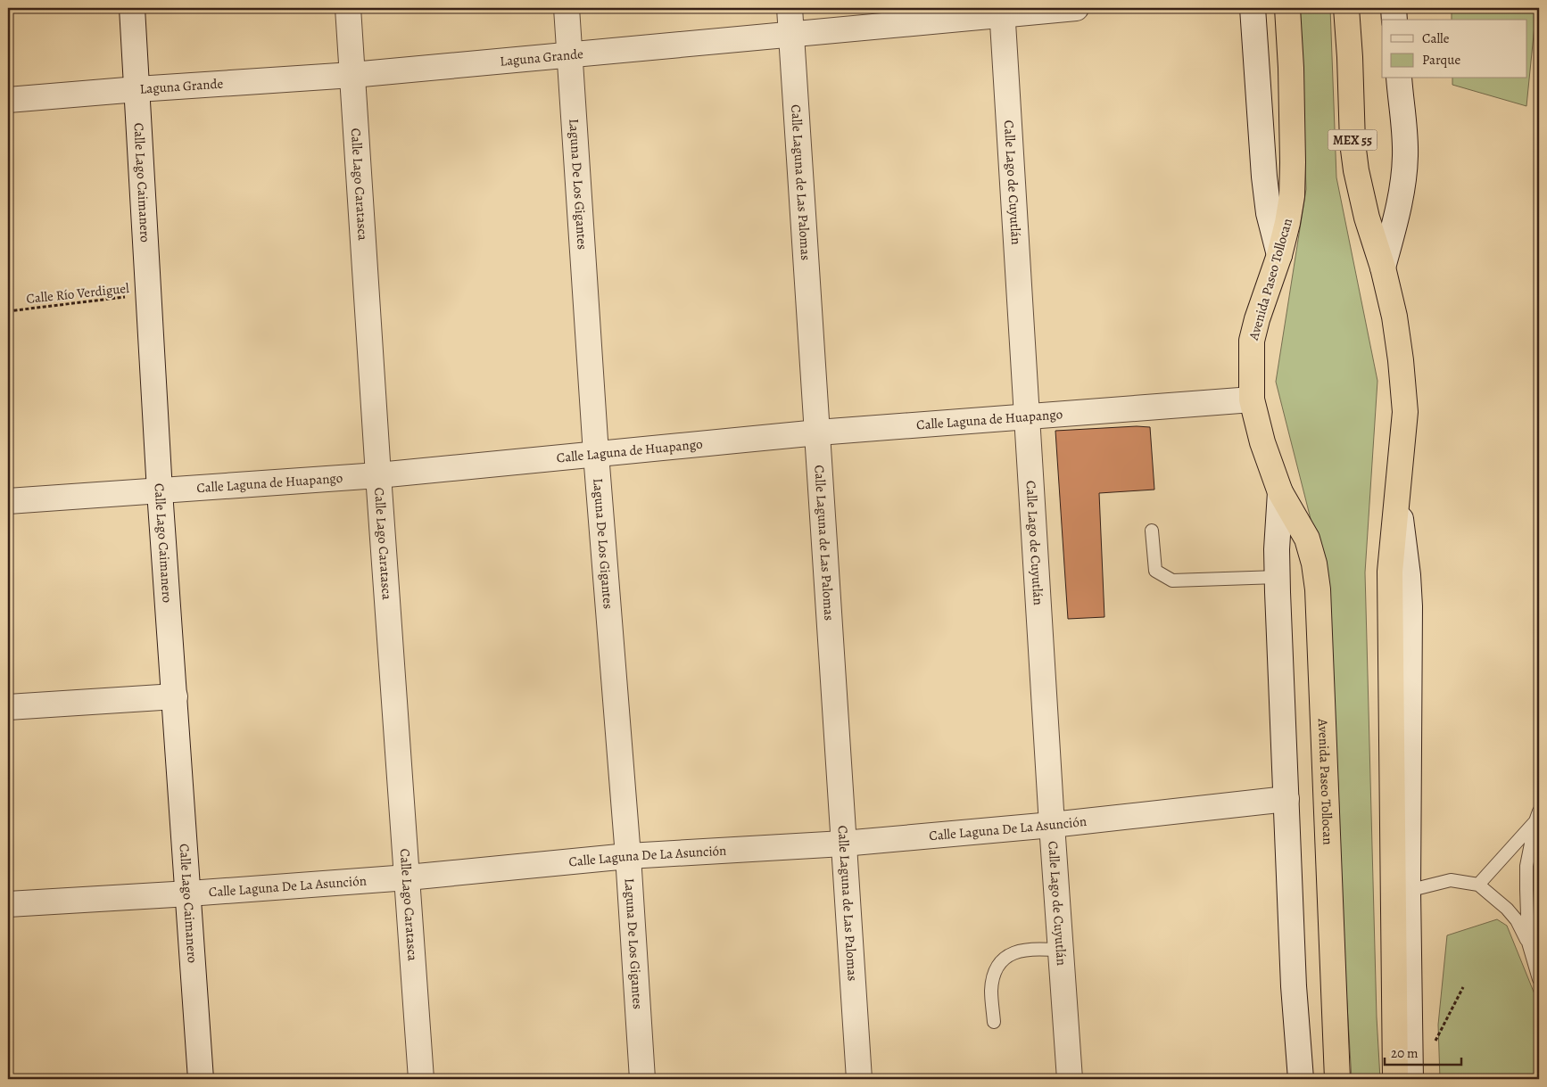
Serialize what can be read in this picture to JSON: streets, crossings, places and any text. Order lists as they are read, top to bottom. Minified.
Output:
{"streets":{"highway":["MEX 55","Avenida Paseo Tollocan"],"street":["Laguna Grande","Calle Lago Caimanero","Calle Lago Caratasca","Calle Laguna de Las Palomas","Calle Lago de Cuyutlán","Laguna De Los Gigantes","Calle Laguna de Huapango","Calle Laguna De La Asunción"],"path":["Calle Río Verdiguel"]},"crossings":[["Laguna Grande","Calle Lago Caimanero"],["Laguna Grande","Calle Lago Caratasca"],["Laguna Grande","Calle Laguna de Las Palomas"],["Laguna Grande","Calle Lago de Cuyutlán"],["Laguna Grande","Laguna De Los Gigantes"],["Calle Lago Caimanero","Calle Río Verdiguel"],["Calle Lago Caimanero","Calle Laguna de Huapango"],["Calle Lago Caimanero","Calle Laguna De La Asunción"],["Calle Lago Caratasca","Calle Laguna de Huapango"],["Calle Lago Caratasca","Calle Laguna De La Asunción"],["Calle Laguna de Las Palomas","Calle Laguna de Huapango"],["Calle Laguna de Las Palomas","Calle Laguna De La Asunción"],["Calle Lago de Cuyutlán","Calle Laguna de Huapango"],["Calle Lago de Cuyutlán","Calle Laguna De La Asunción"],["Laguna De Los Gigantes","Calle Laguna de Huapango"],["Laguna De Los Gigantes","Calle Laguna De La Asunción"],["Avenida Paseo Tollocan","Calle Laguna de Huapango"],["Avenida Paseo Tollocan","Calle Laguna De La Asunción"]],"legend":["Calle","Parque"],"scale_bar":"20 m"}
